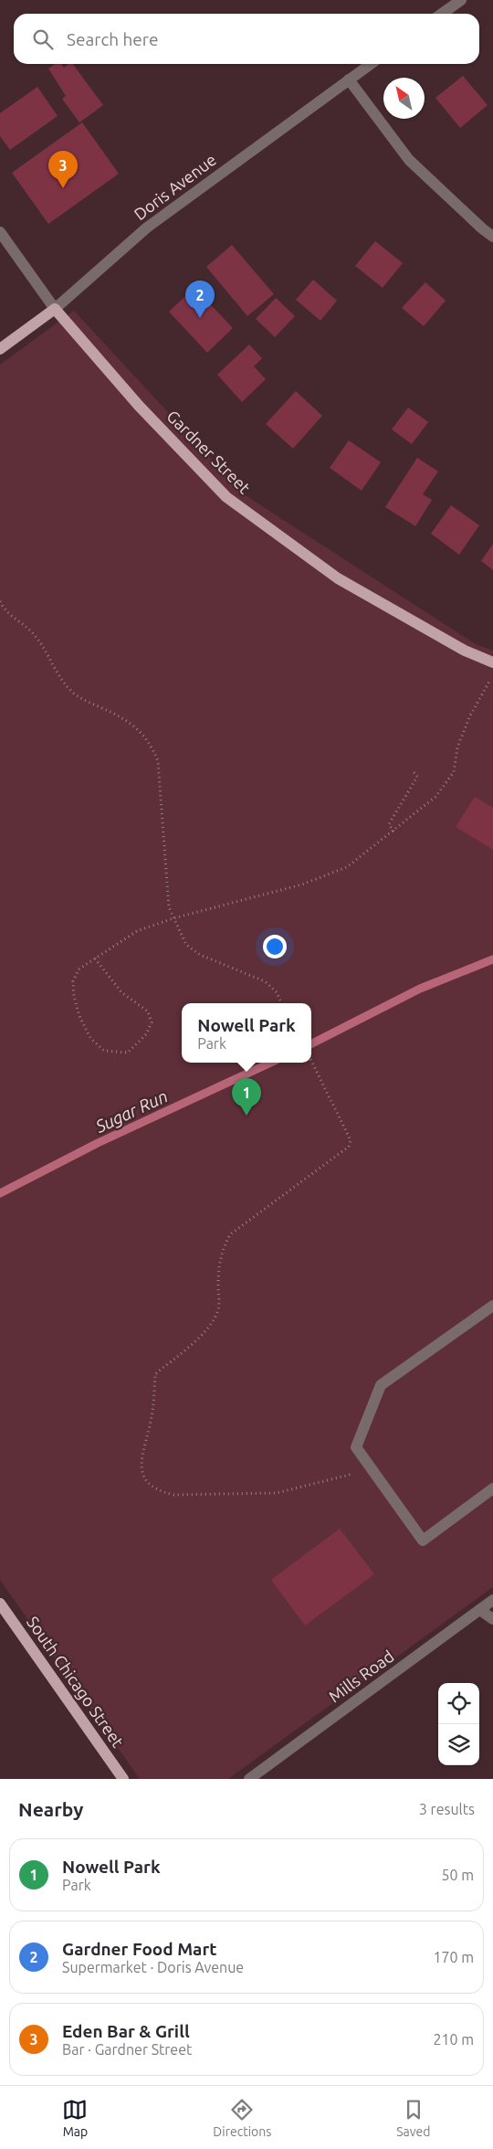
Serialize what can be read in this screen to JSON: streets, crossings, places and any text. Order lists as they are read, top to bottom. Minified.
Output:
{"streets":{"main road":["Doris Avenue","Gardner Street","South Chicago Street"],"street":["Mills Road"]},"crossings":[["Doris Avenue","Gardner Street"]],"water":["Sugar Run"],"north":"top left","page":{"search":"Search here","pins":["3","2","1"],"popup":["Nowell Park","Park"],"heading":["Nearby","3 results"],"list":[{"mark":"1","name":"Nowell Park","note":"Park","value":"50 m"},{"mark":"2","name":"Gardner Food Mart","note":"Supermarket · Doris Avenue","value":"170 m"},{"mark":"3","name":"Eden Bar & Grill","note":"Bar · Gardner Street","value":"210 m"}],"nav":["Map","Directions","Saved"]}}
